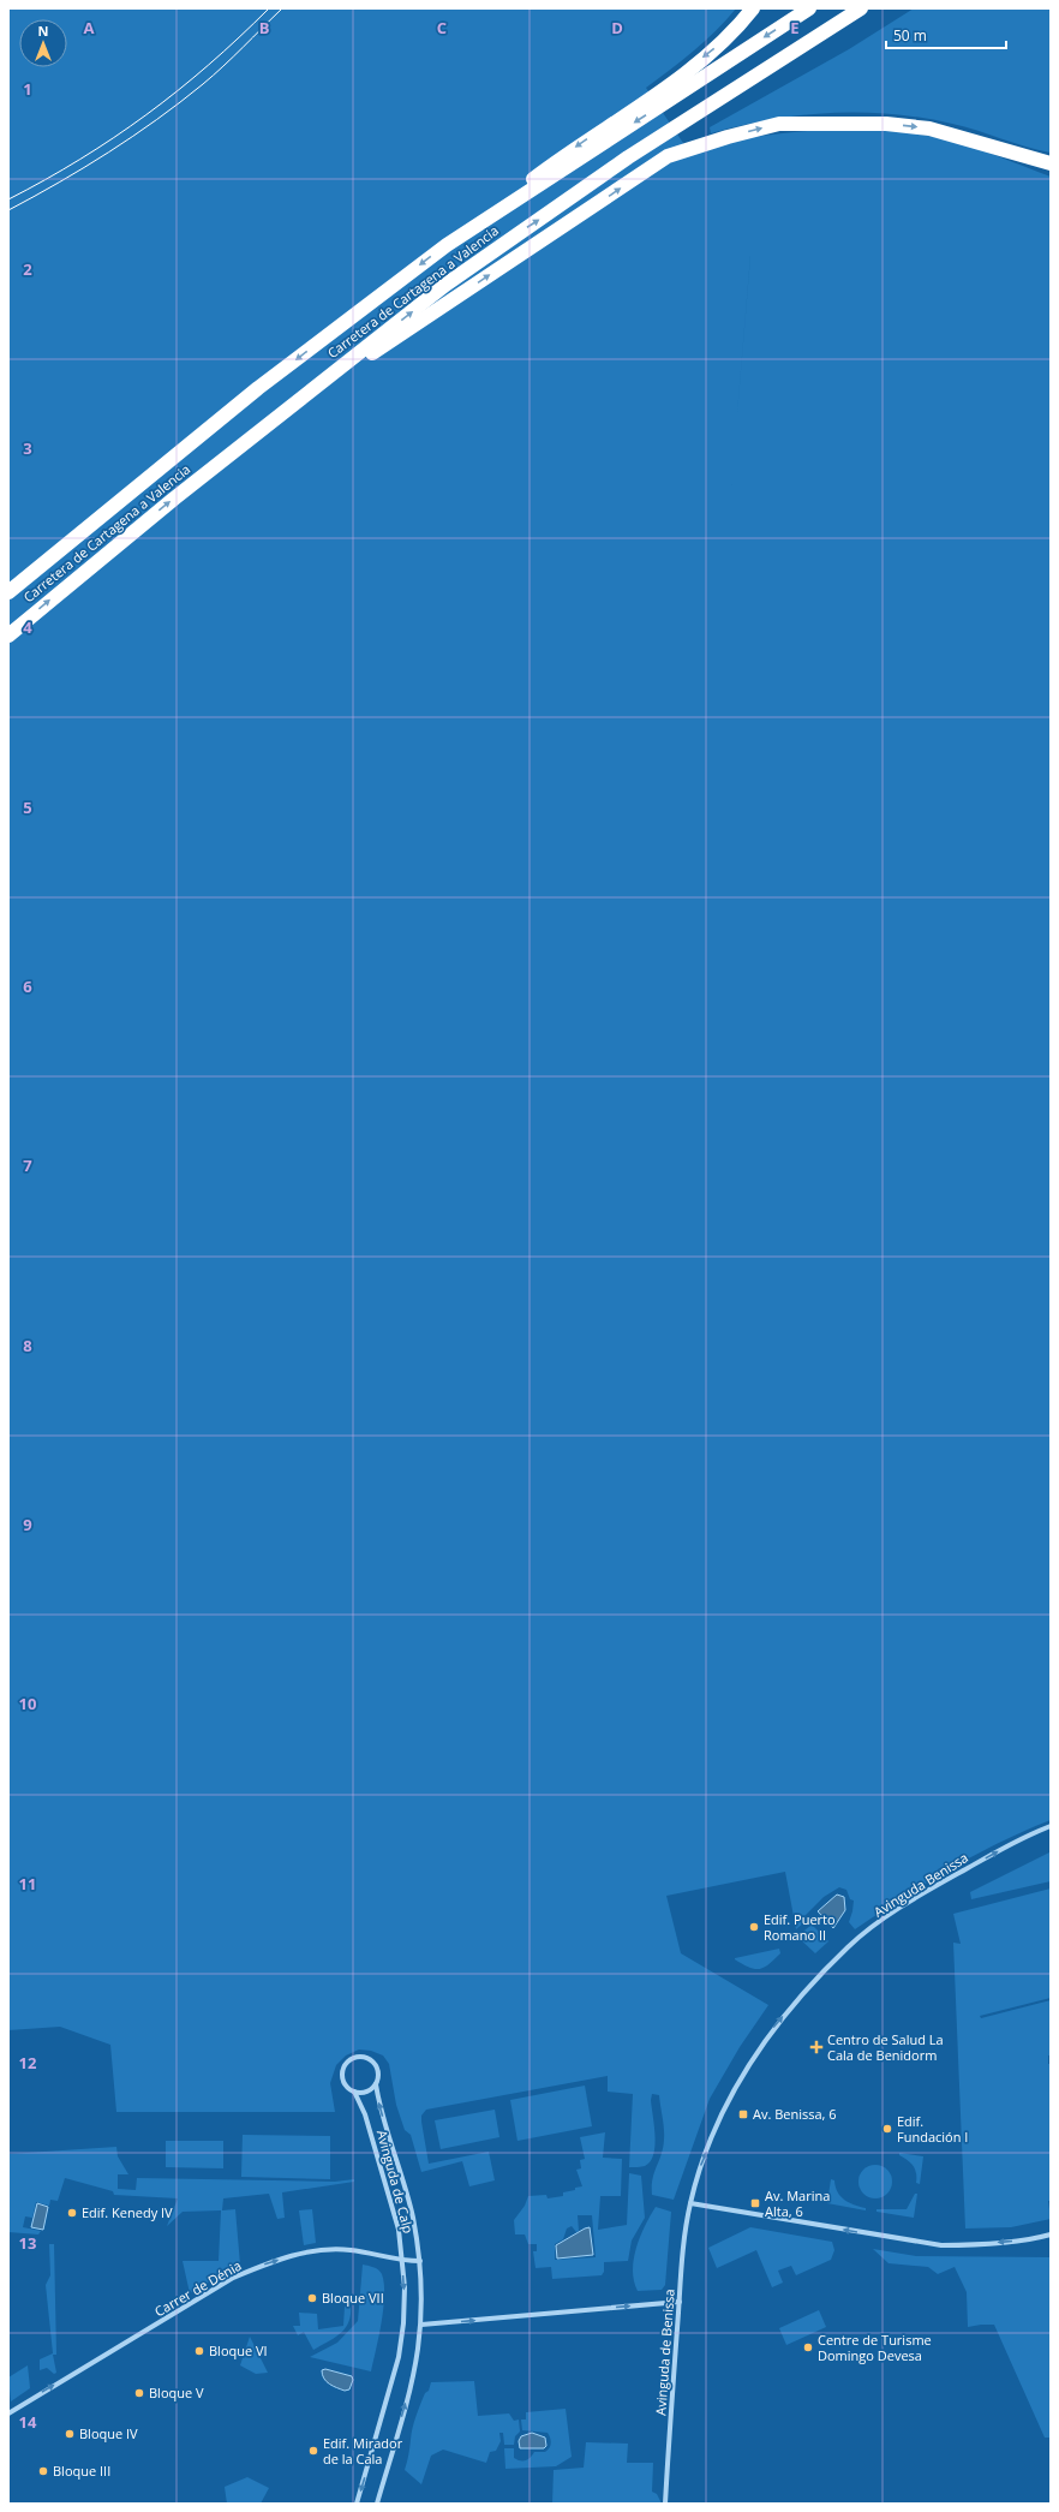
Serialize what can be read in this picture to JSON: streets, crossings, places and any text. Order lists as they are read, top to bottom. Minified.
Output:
{"streets":{"highway":["Carretera de Cartagena a Valencia"],"street":["Avinguda Benissa","Avinguda de Calp","Carrer de Dénia","Avinguda de Benissa"]},"crossings":[["Avinguda Benissa","Avinguda de Benissa"],["Avinguda de Calp","Carrer de Dénia"]],"one_way":["Avinguda Benissa","Carrer de Dénia"],"places":{"other":["Edif. Puerto Romano II","Edif. Fundación I","Edif. Kenedy IV","Bloque VII","Centre de Turisme Domingo Devesa","Bloque VI","Bloque V","Bloque IV","Edif. Mirador de la Cala","Bloque III"],"health":["Centro de Salud La Cala de Benidorm"],"transit":["Av. Benissa, 6","Av. Marina Alta, 6"]},"scale_bar":"50 m","north":"top","grid":{"columns":["A","B","C","D","E"],"rows":["1","2","3","4","5","6","7","8","9","10","11","12","13","14"]}}
